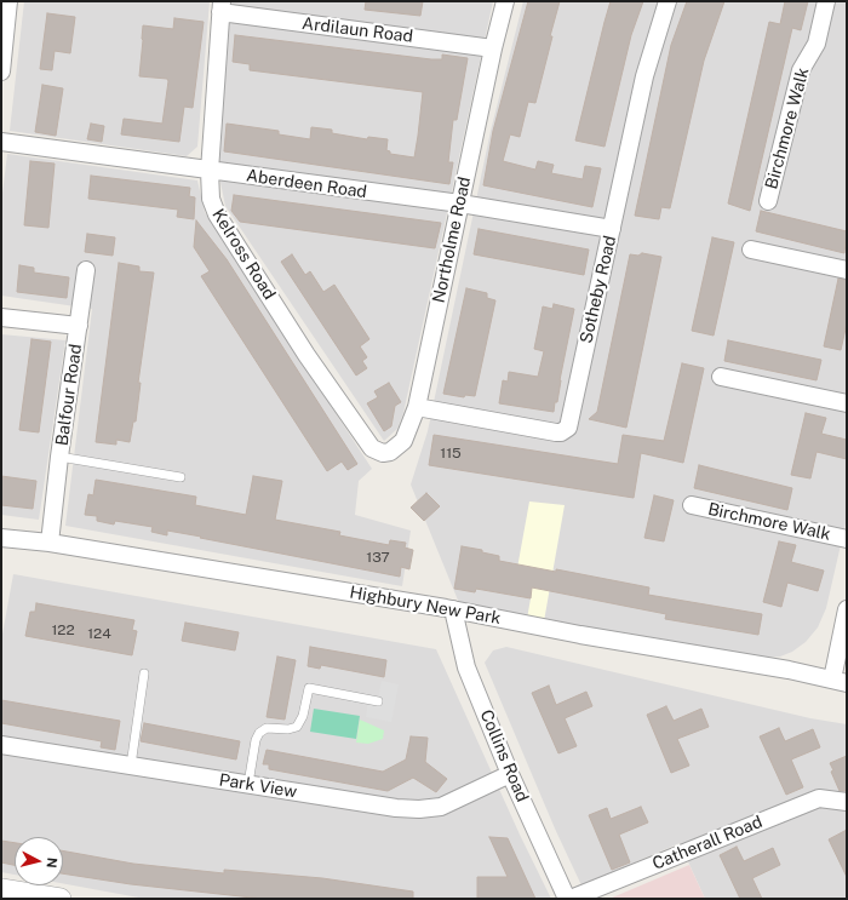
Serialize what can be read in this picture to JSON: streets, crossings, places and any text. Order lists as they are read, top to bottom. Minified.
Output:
{"streets":{"street":["Ardilaun Road","Birchmore Walk","Aberdeen Road","Northolme Road","Kelross Road","Sotheby Road","Balfour Road","Highbury New Park","Collins Road","Park View","Catherall Road"]},"crossings":[["Ardilaun Road","Northolme Road"],["Ardilaun Road","Kelross Road"],["Aberdeen Road","Northolme Road"],["Aberdeen Road","Kelross Road"],["Aberdeen Road","Sotheby Road"],["Northolme Road","Kelross Road"],["Northolme Road","Sotheby Road"],["Balfour Road","Highbury New Park"],["Highbury New Park","Collins Road"],["Collins Road","Park View"]],"house_numbers":["115","137","122","124"],"north":"right"}
